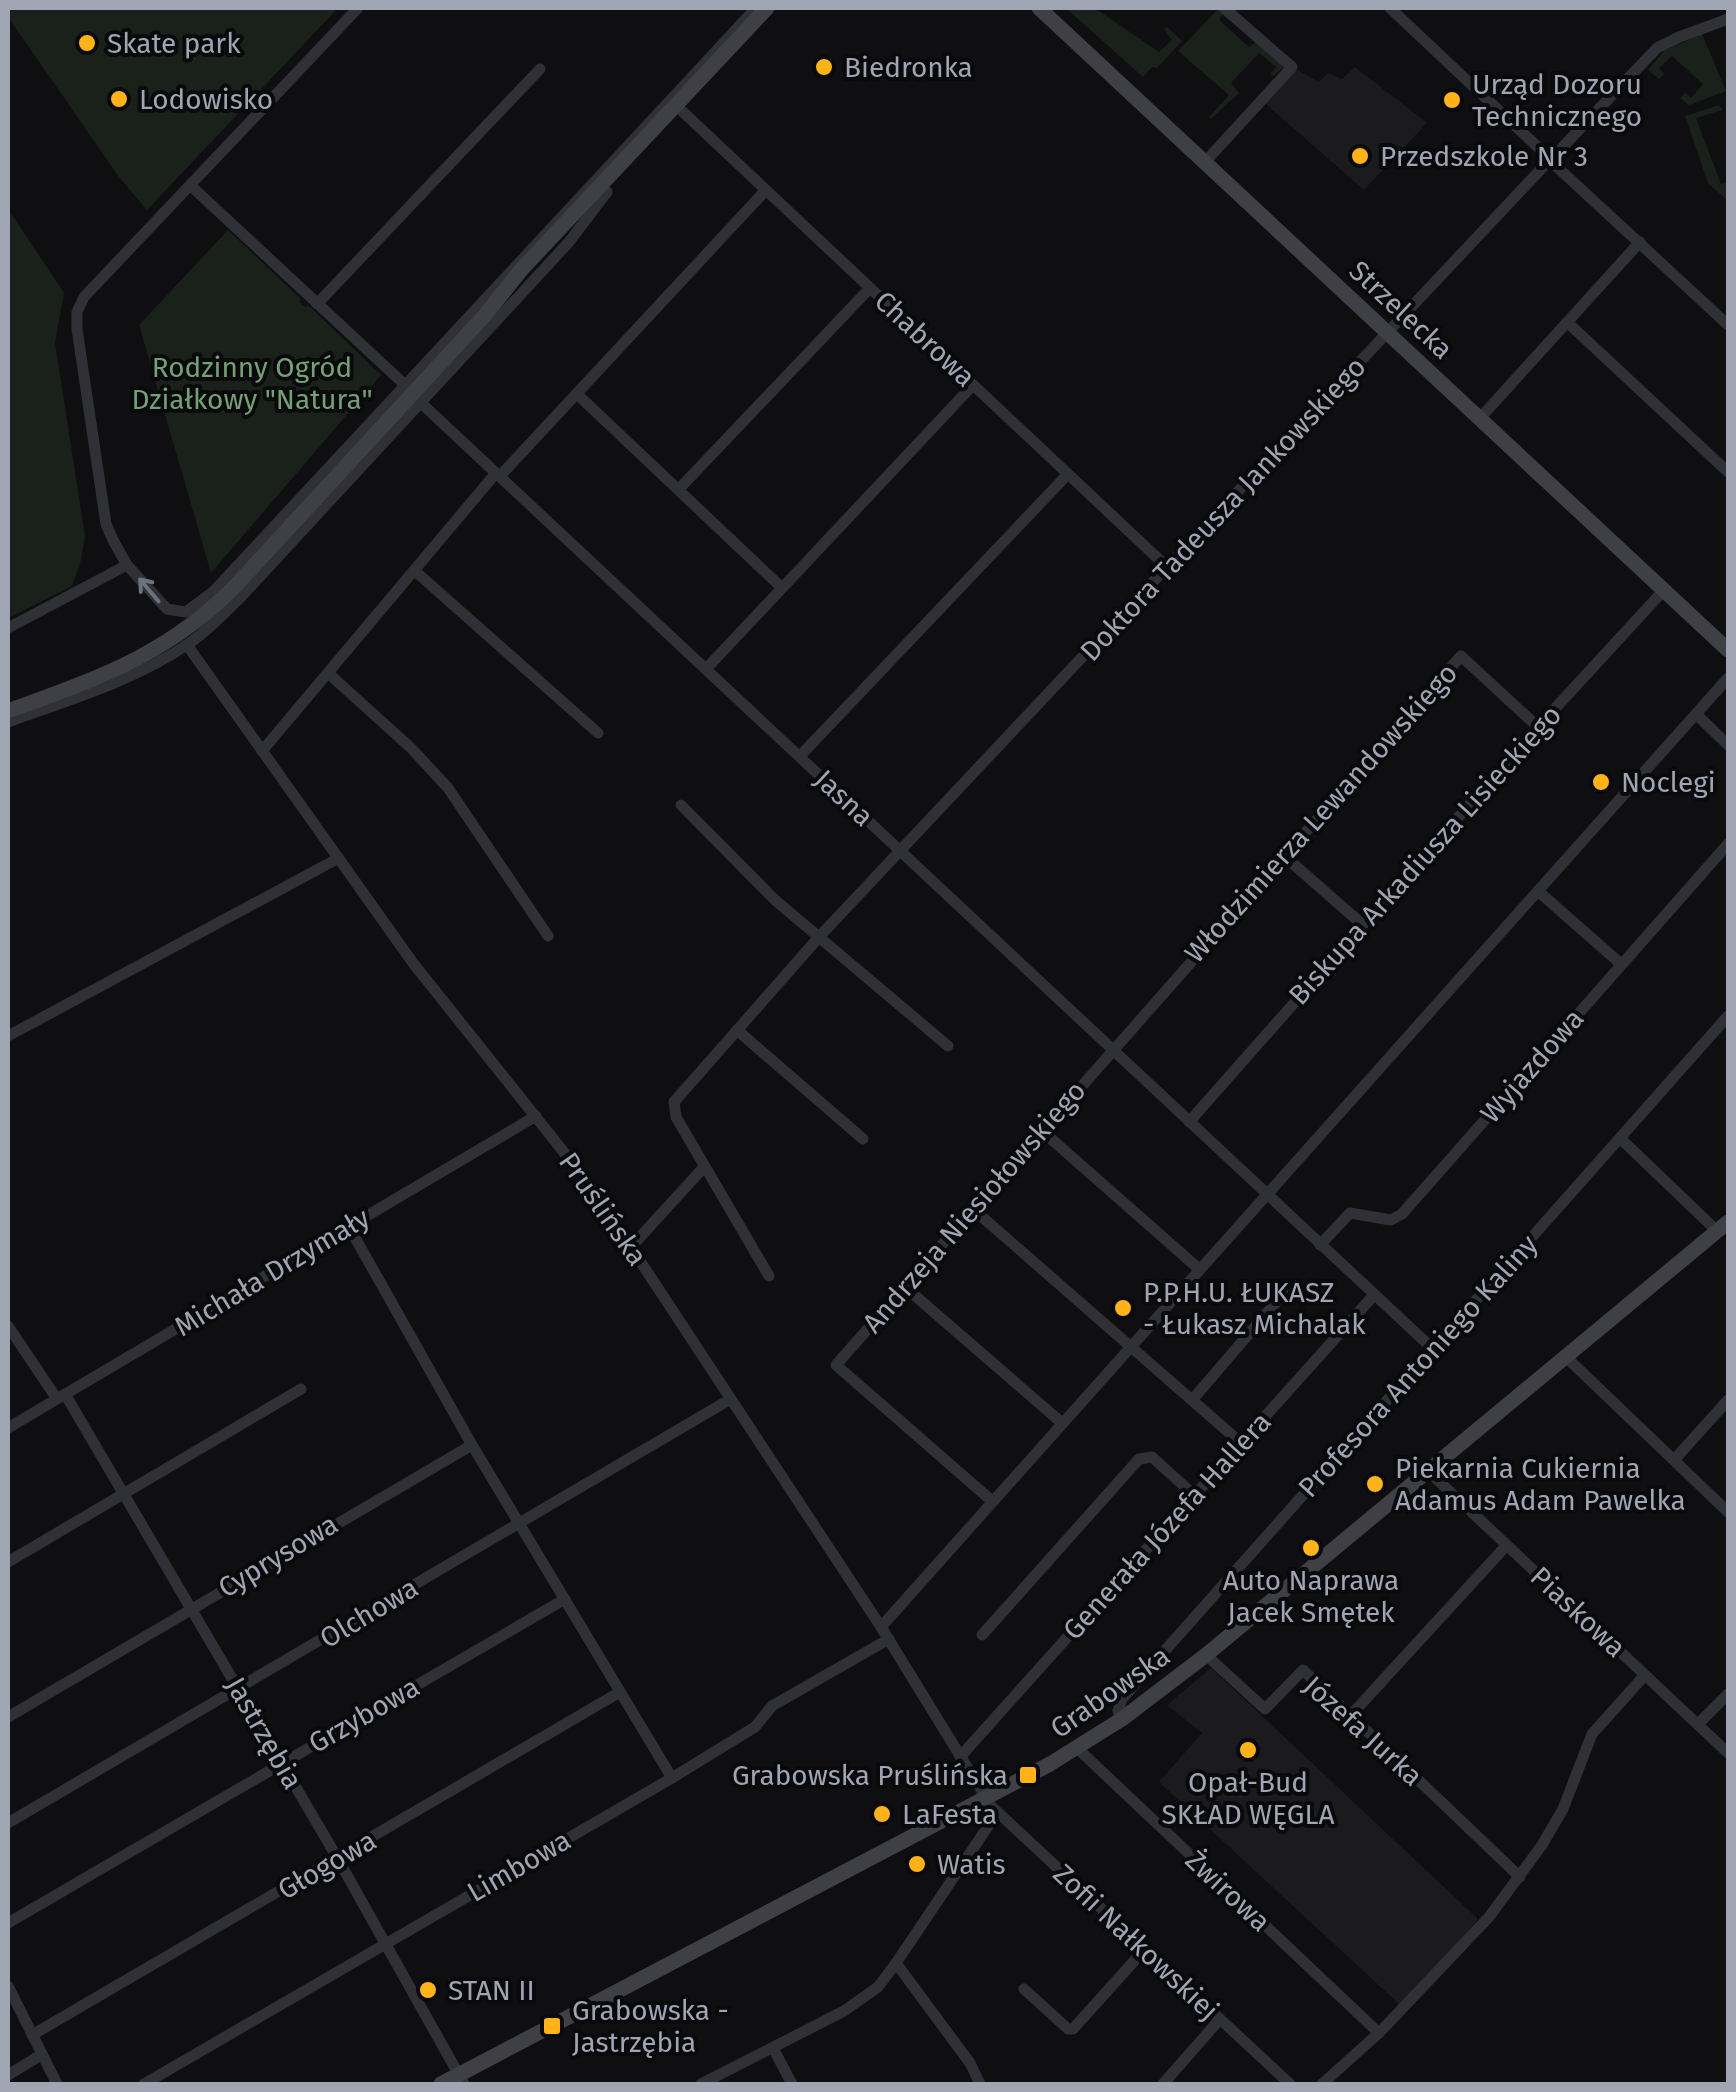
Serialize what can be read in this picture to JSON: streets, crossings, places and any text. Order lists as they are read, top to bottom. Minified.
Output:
{"streets":{"street":["Strzelecka","Chabrowa","Doktora Tadeusza Jankowskiego","Jasna","Włodzimierza Lewandowskiego","Biskupa Arkadiusza Lisieckiego","Wyjazdowa","Andrzeja Niesiołowskiego","Pruślińska","Michała Drzymały","Profesora Antoniego Kaliny","Generała Józefa Hallera","Cyprysowa","Piaskowa","Olchowa","Grabowska","Grzybowa","Józefa Jurka","Jastrzębia","Głogowa","Limbowa","Żwirowa","Zofii Nałkowskiej"]},"crossings":[["Strzelecka","Doktora Tadeusza Jankowskiego"],["Strzelecka","Biskupa Arkadiusza Lisieckiego"],["Chabrowa","Doktora Tadeusza Jankowskiego"],["Doktora Tadeusza Jankowskiego","Jasna"],["Jasna","Włodzimierza Lewandowskiego"],["Jasna","Biskupa Arkadiusza Lisieckiego"],["Jasna","Wyjazdowa"],["Jasna","Andrzeja Niesiołowskiego"],["Jasna","Profesora Antoniego Kaliny"],["Jasna","Generała Józefa Hallera"],["Włodzimierza Lewandowskiego","Biskupa Arkadiusza Lisieckiego"],["Włodzimierza Lewandowskiego","Andrzeja Niesiołowskiego"],["Pruślińska","Michała Drzymały"],["Pruślińska","Generała Józefa Hallera"],["Pruślińska","Olchowa"],["Pruślińska","Grabowska"],["Pruślińska","Limbowa"],["Pruślińska","Zofii Nałkowskiej"],["Michała Drzymały","Jastrzębia"],["Profesora Antoniego Kaliny","Grabowska"],["Cyprysowa","Jastrzębia"],["Piaskowa","Grabowska"],["Olchowa","Jastrzębia"],["Grabowska","Józefa Jurka"],["Grabowska","Jastrzębia"],["Grabowska","Żwirowa"],["Grabowska","Zofii Nałkowskiej"],["Grzybowa","Jastrzębia"],["Jastrzębia","Głogowa"],["Jastrzębia","Limbowa"]],"parks":["Rodzinny Ogród Działkowy \"Natura\""],"places":{"other":["Skate park","Biedronka","Lodowisko","Urząd Dozoru Technicznego","Przedszkole Nr 3","Noclegi","P.P.H.U. ŁUKASZ - Łukasz Michalak","Piekarnia Cukiernia Adamus Adam Pawelka","Auto Naprawa Jacek Smętek","Opał-Bud SKŁAD WĘGLA","LaFesta","Watis","STAN II"],"transit":["Grabowska Pruślińska","Grabowska - Jastrzębia"]}}
